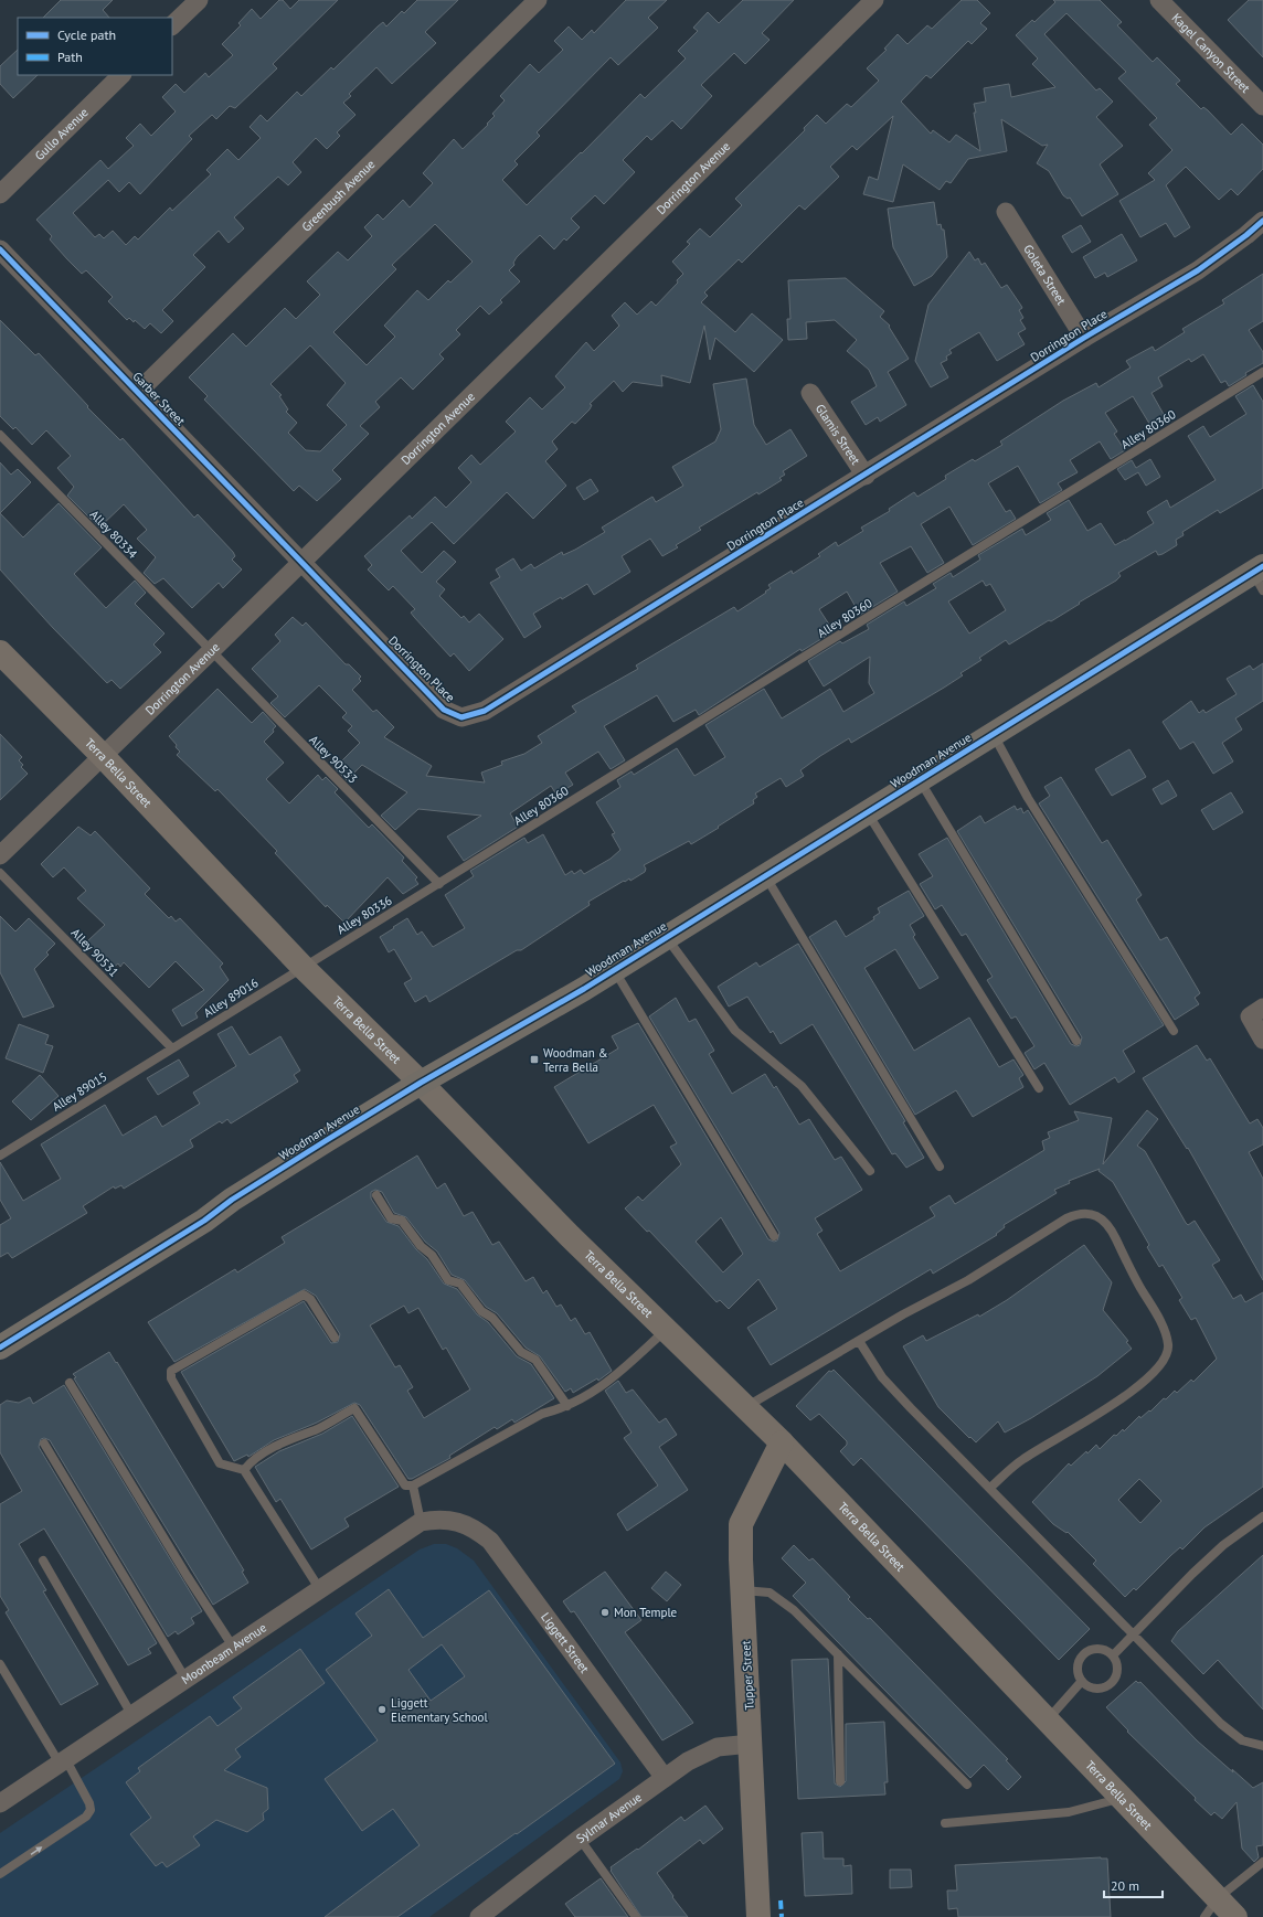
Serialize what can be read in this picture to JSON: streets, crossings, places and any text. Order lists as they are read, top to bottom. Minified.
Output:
{"streets":{"main road":["Woodman Avenue","Terra Bella Street","Tupper Street"],"street":["Kagel Canyon Street","Gullo Avenue","Dorrington Avenue","Greenbush Avenue","Goleta Street","Dorrington Place","Garber Street","Glamis Street","Liggett Street","Moonbeam Avenue","Sylmar Avenue"],"lane":["Alley 80360","Alley 80334","Alley 90533","Alley 80336","Alley 90531","Alley 89016","Alley 89015"]},"crossings":[["Dorrington Avenue","Dorrington Place"],["Dorrington Avenue","Garber Street"],["Dorrington Avenue","Alley 80334"],["Dorrington Avenue","Alley 90533"],["Dorrington Avenue","Terra Bella Street"],["Greenbush Avenue","Garber Street"],["Goleta Street","Dorrington Place"],["Dorrington Place","Garber Street"],["Dorrington Place","Glamis Street"],["Alley 80360","Alley 90533"],["Alley 80360","Alley 80336"],["Alley 80334","Alley 90533"],["Alley 90533","Alley 80336"],["Woodman Avenue","Terra Bella Street"],["Terra Bella Street","Alley 80336"],["Terra Bella Street","Alley 89016"],["Terra Bella Street","Tupper Street"],["Alley 80336","Alley 89016"],["Alley 90531","Alley 89016"],["Alley 90531","Alley 89015"],["Alley 89016","Alley 89015"],["Liggett Street","Moonbeam Avenue"],["Liggett Street","Sylmar Avenue"],["Tupper Street","Sylmar Avenue"]],"places":{"transit":["Woodman & Terra Bella"],"other":["Mon Temple","Liggett Elementary School"]},"legend":["Cycle path","Path"],"scale_bar":"20 m"}
